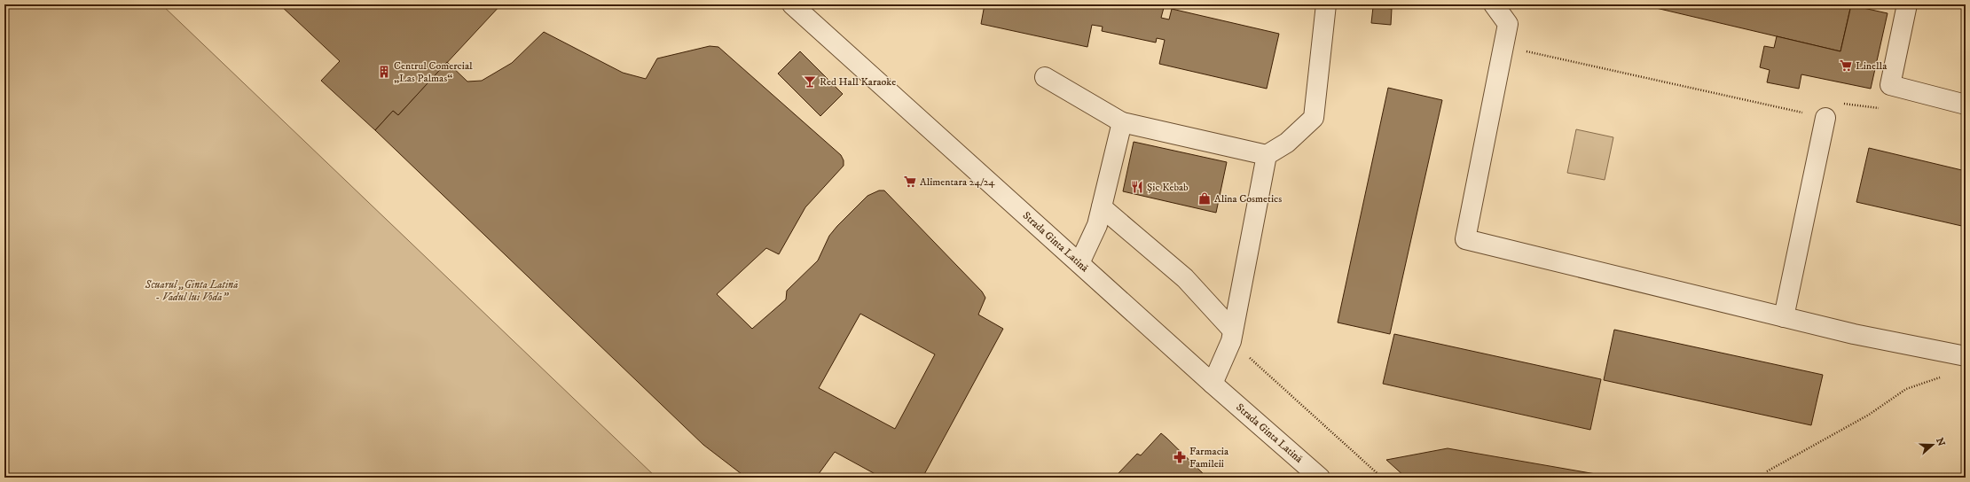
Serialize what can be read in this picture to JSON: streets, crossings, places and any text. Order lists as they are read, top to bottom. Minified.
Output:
{"streets":{"street":["Strada Ginta Latină"]},"parks":["Scuarul „Ginta Latină - Vadul lui Vodă”"],"places":{"supermarket":["Linella","Alimentara 24/24"],"building":["Centrul Comercial „Las Palmas“"],"bar":["Red Hall Karaoke"],"restaurant":["Șic Kebab"],"shop":["Alina Cosmetics"],"pharmacy":["Farmacia Famileii"]},"north":"right"}
